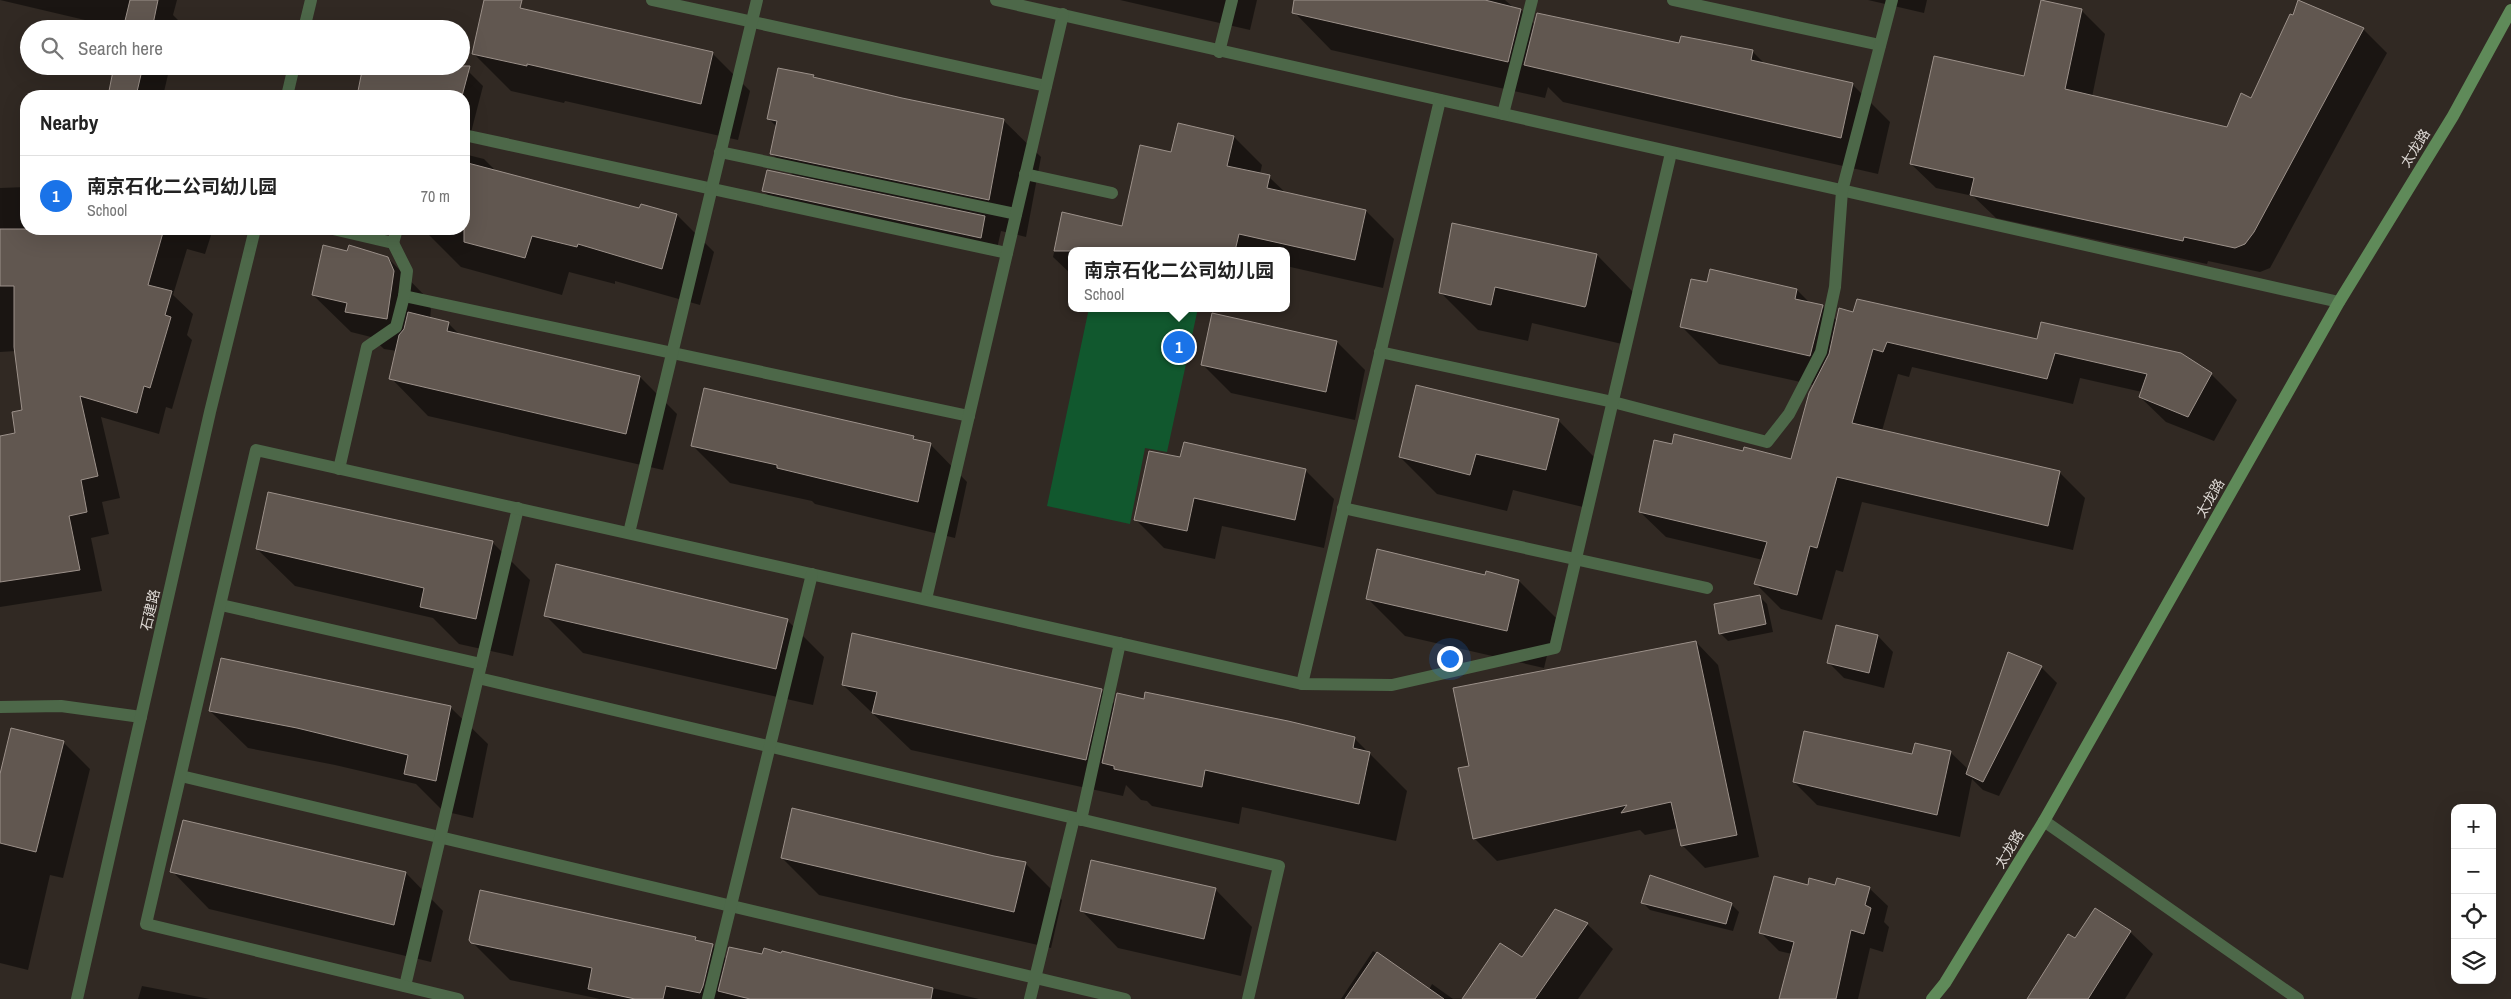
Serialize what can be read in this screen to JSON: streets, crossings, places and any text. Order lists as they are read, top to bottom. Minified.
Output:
{"streets":{"street":["太龙路","石建路"]},"page":{"search":"Search here","heading":"Nearby","list":[{"mark":"1","name":"南京石化二公司幼儿园","note":"School","value":"70 m"}],"popup":["南京石化二公司幼儿园","School"],"pins":"1","map_buttons":["+","−"]}}
